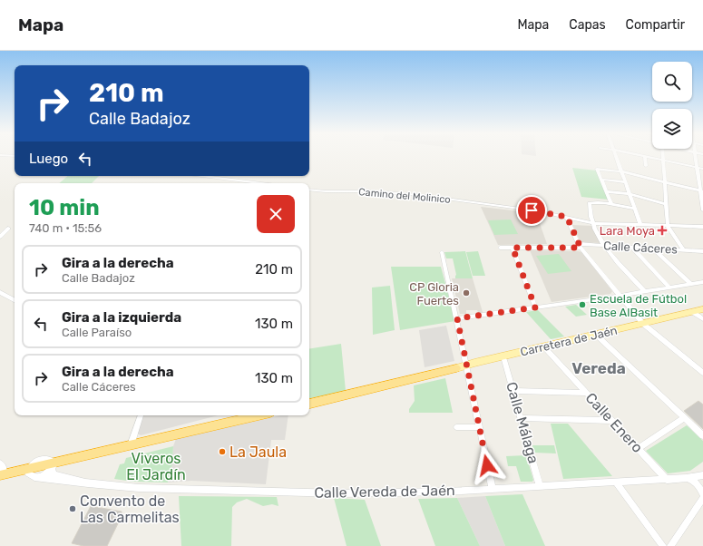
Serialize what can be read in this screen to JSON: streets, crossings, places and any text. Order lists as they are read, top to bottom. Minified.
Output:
{"streets":{"highway":["Carretera de Jaén"],"street":["Camino del Molinico","Calle Cáceres","Calle Málaga","Calle Enero","Calle Vereda de Jaén"]},"crossings":[["Carretera de Jaén","Calle Málaga"],["Carretera de Jaén","Calle Enero"],["Calle Málaga","Calle Vereda de Jaén"],["Calle Enero","Calle Vereda de Jaén"]],"districts":["Vereda"],"parks":["Viveros El Jardín"],"places":{"health":["Lara Moya"],"other":["CP Gloria Fuertes","Escuela de Fútbol Base AlBasit","La Jaula","Convento de Las Carmelitas"]},"page":{"header":"Mapa","nav":["Mapa","Capas","Compartir"],"turn":["210 m","Calle Badajoz"],"then":"Luego","heading":["10 min","740 m · 15:56"],"list":[{"name":"Gira a la derecha","note":"Calle Badajoz","value":"210 m"},{"name":"Gira a la izquierda","note":"Calle Paraíso","value":"130 m"},{"name":"Gira a la derecha","note":"Calle Cáceres","value":"130 m"}]}}
